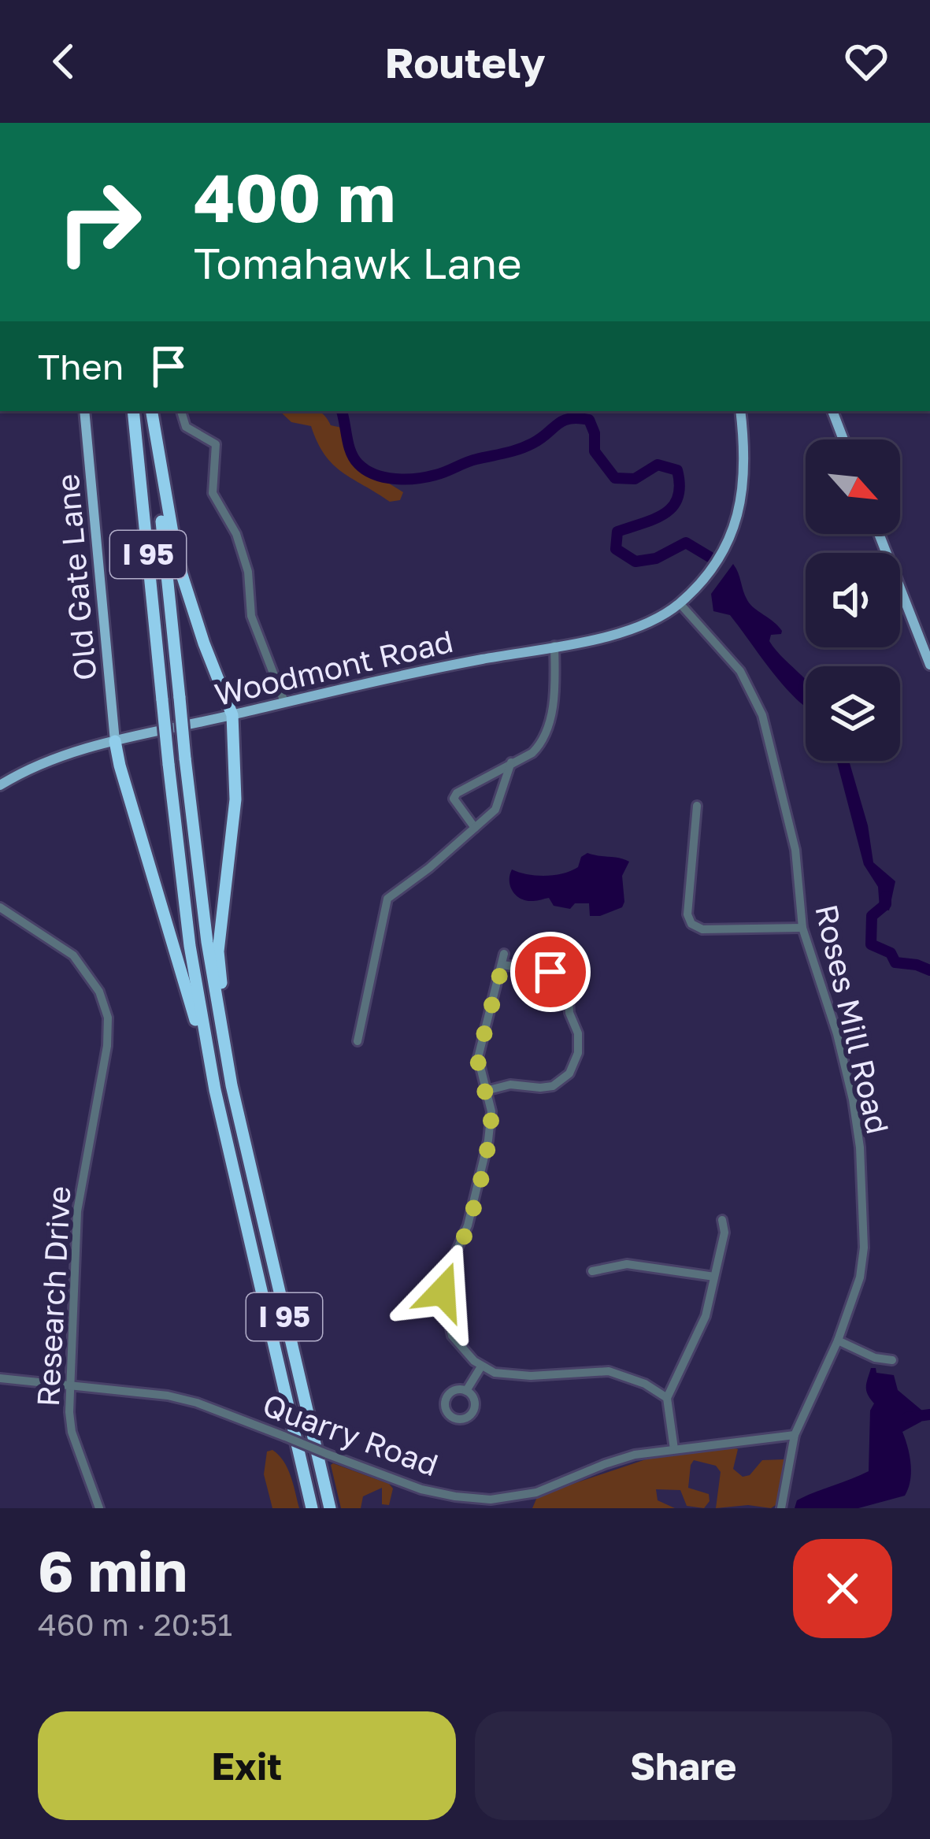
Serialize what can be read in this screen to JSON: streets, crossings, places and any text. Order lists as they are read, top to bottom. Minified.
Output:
{"streets":{"highway":["I 95"],"main road":["Old Gate Lane","Woodmont Road"],"street":["Roses Mill Road","Research Drive","Quarry Road"]},"crossings":[["Old Gate Lane","Woodmont Road"],["Woodmont Road","Roses Mill Road"],["Roses Mill Road","Quarry Road"],["Research Drive","Quarry Road"]],"north":"bottom right","page":{"header":"Routely","turn":["400 m","Tomahawk Lane"],"then":"Then","heading":["6 min","460 m · 20:51"],"buttons":["Exit","Share"]}}
